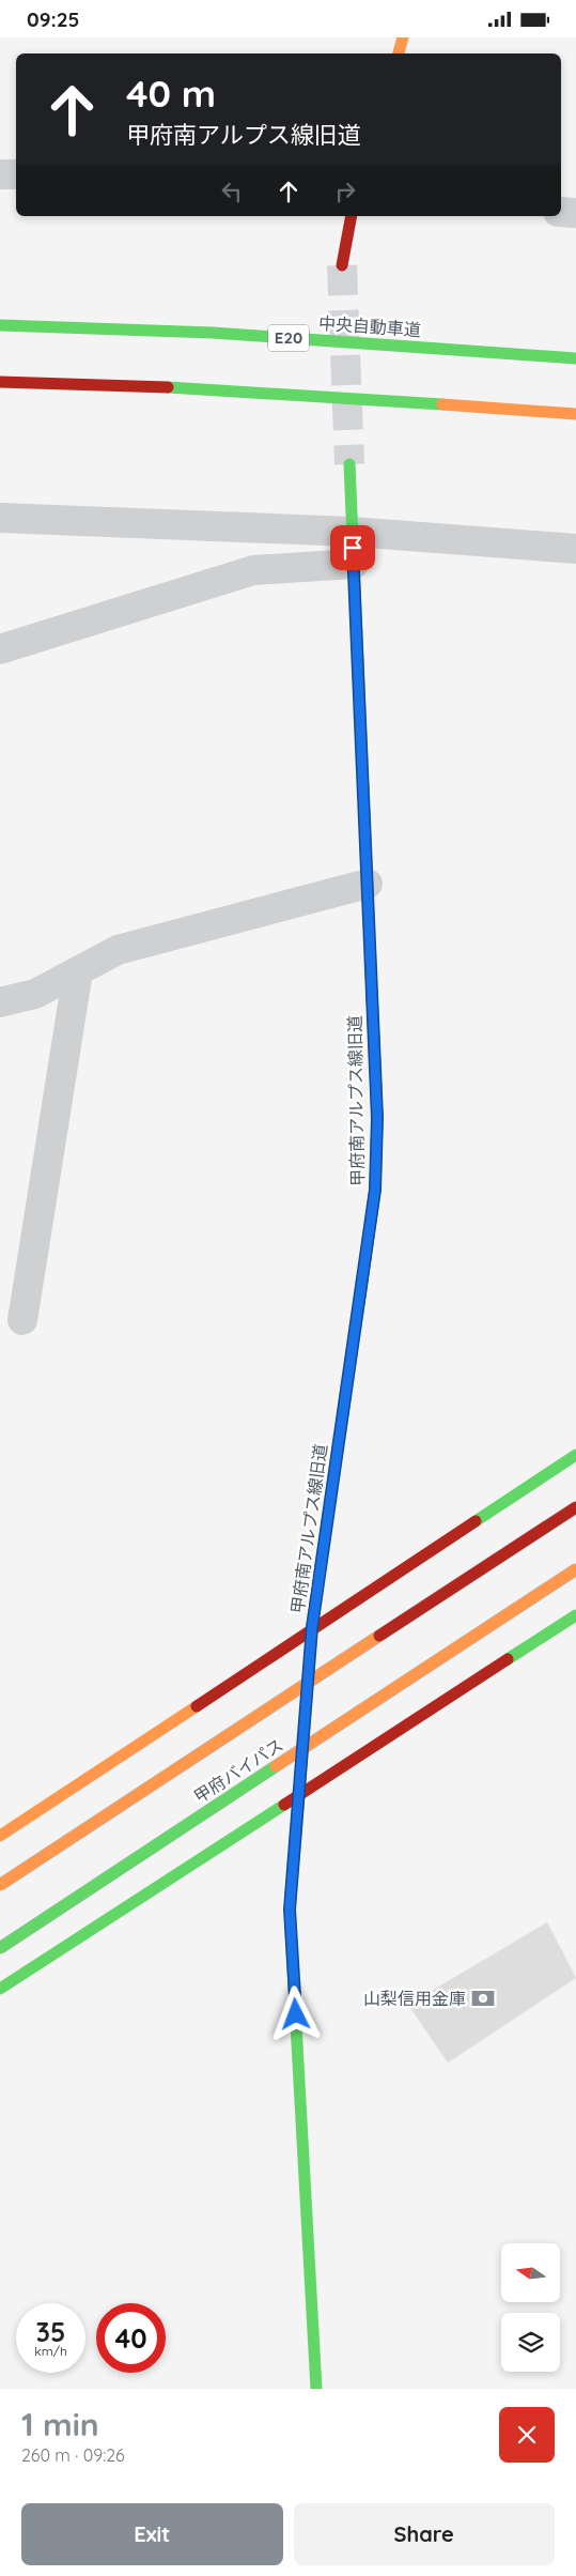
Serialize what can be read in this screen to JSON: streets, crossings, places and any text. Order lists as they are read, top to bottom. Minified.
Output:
{"streets":{"main road":["中央自動車道","E20","甲府南アルプス線旧道","甲府バイパス"]},"places":{"bank":["山梨信用金庫"]},"north":"left","page":{"status":"09:25","turn":["40 m","甲府南アルプス線旧道"],"speed":"35 km/h","limit":"40","heading":["1 min","260 m · 09:26"],"buttons":["Exit","Share"]}}
